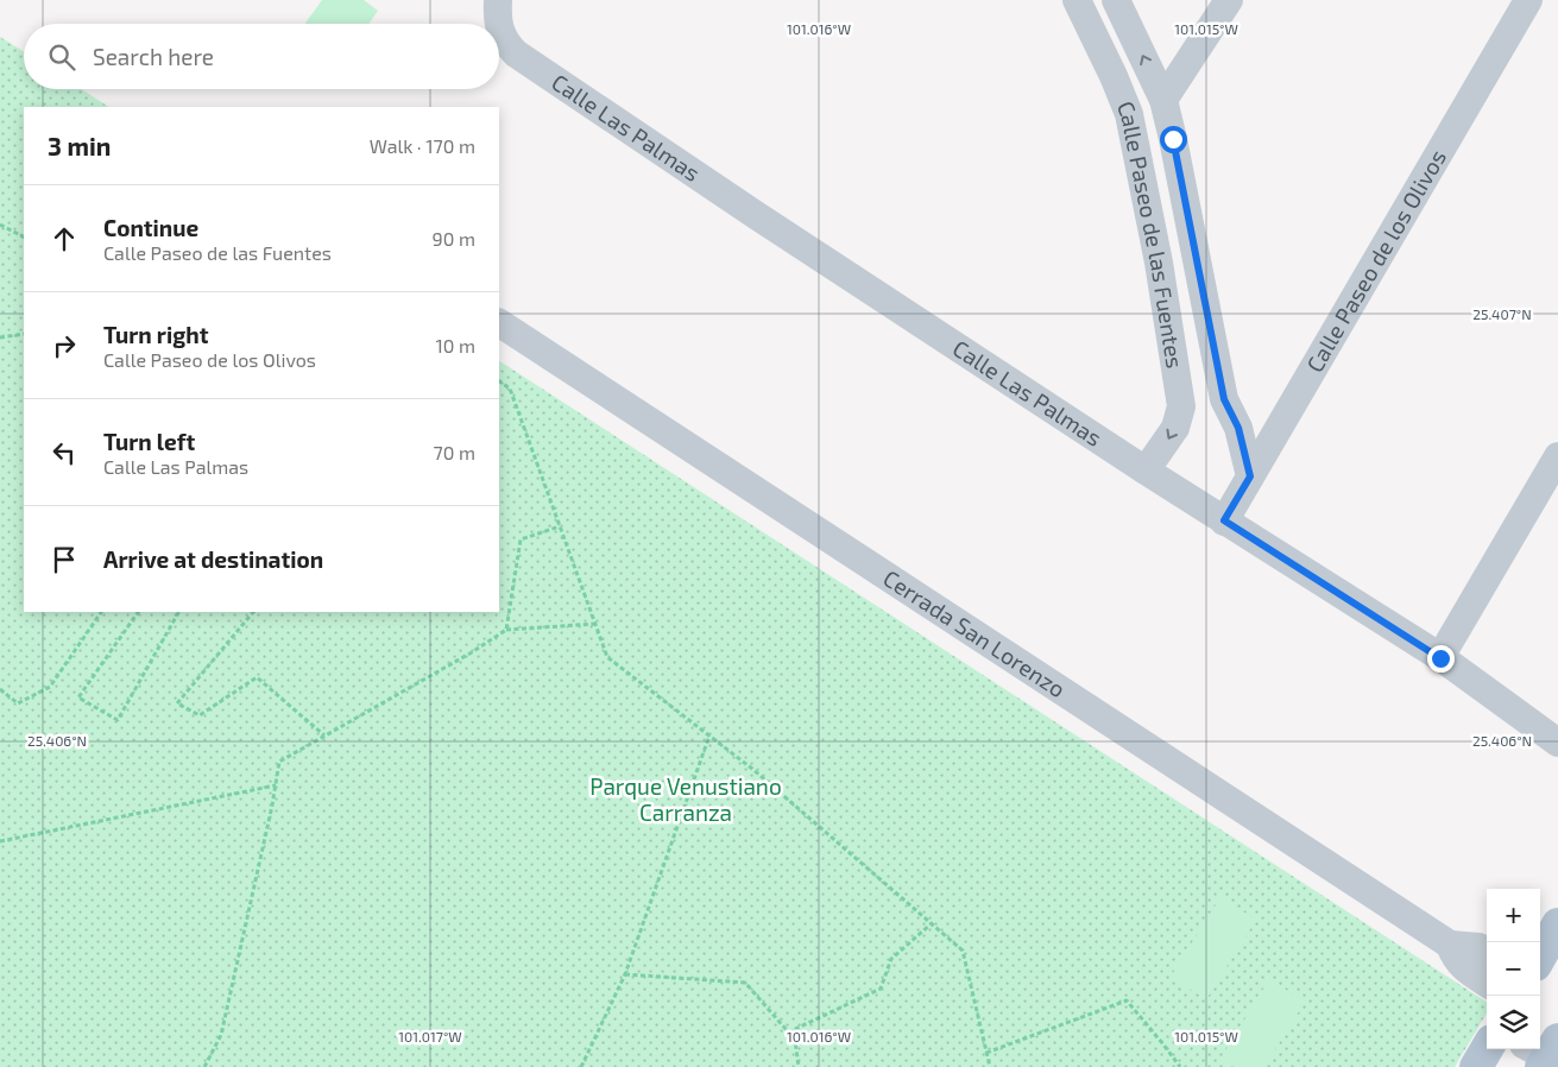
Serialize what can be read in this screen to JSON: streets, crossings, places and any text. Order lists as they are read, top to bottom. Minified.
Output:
{"streets":{"street":["Calle Las Palmas","Calle Paseo de las Fuentes","Calle Paseo de los Olivos","Cerrada San Lorenzo"]},"crossings":[["Calle Las Palmas","Calle Paseo de las Fuentes"],["Calle Las Palmas","Calle Paseo de los Olivos"],["Calle Paseo de las Fuentes","Calle Paseo de los Olivos"]],"parks":["Parque Venustiano Carranza"],"page":{"search":"Search here","heading":["3 min","Walk · 170 m"],"list":[["Continue","Calle Paseo de las Fuentes","90 m"],["Turn right","Calle Paseo de los Olivos","10 m"],["Turn left","Calle Las Palmas","70 m"],"Arrive at destination"],"map_buttons":["+","−"]},"coordinates":["101.016°W","101.015°W","25.407°N","25.406°N","101.017°W"]}
